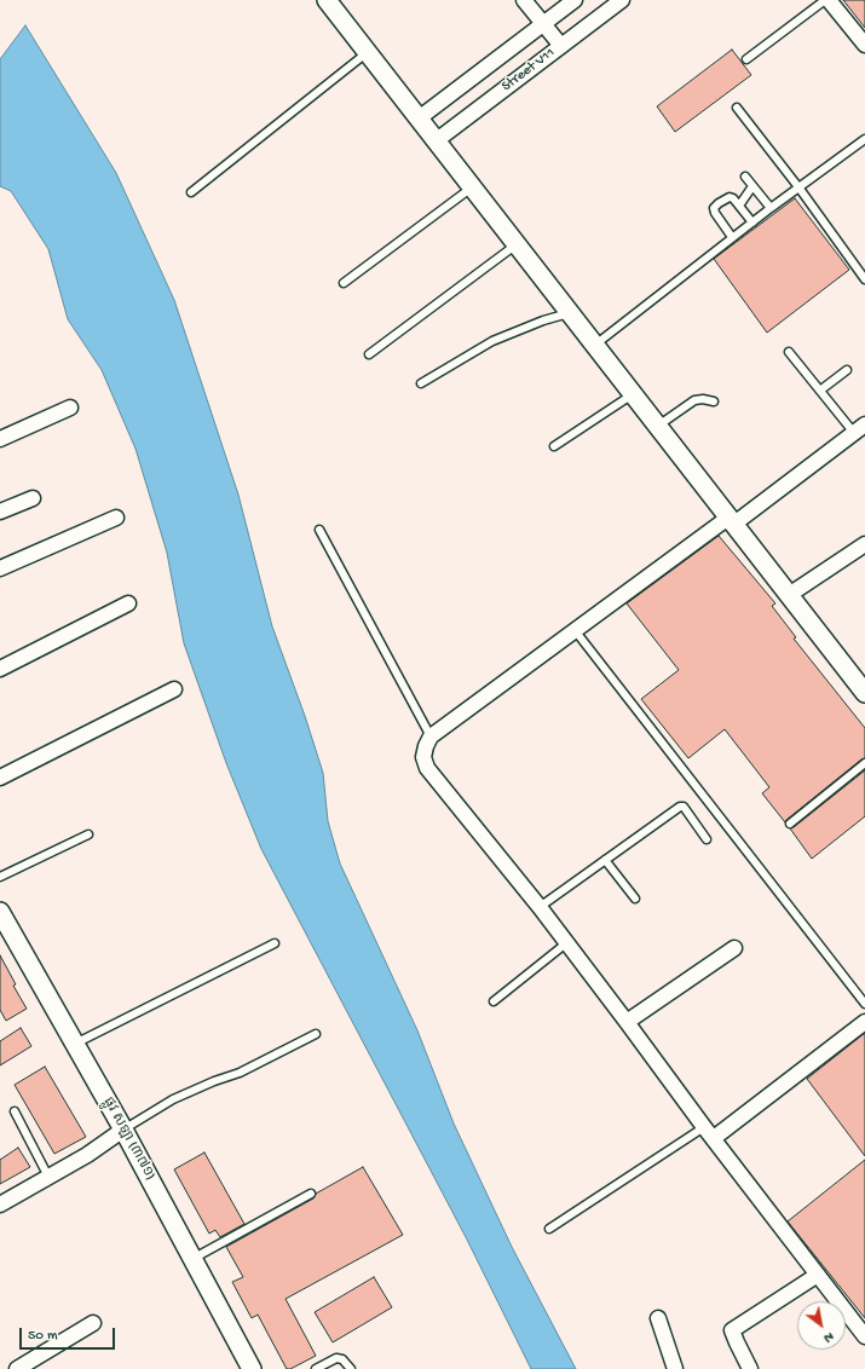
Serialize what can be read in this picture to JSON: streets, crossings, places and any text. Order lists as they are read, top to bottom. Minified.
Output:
{"streets":{"street":["Street V11","ផ្លូវ សឡា (៣៧១)"]},"scale_bar":"50 m","north":"bottom right"}
